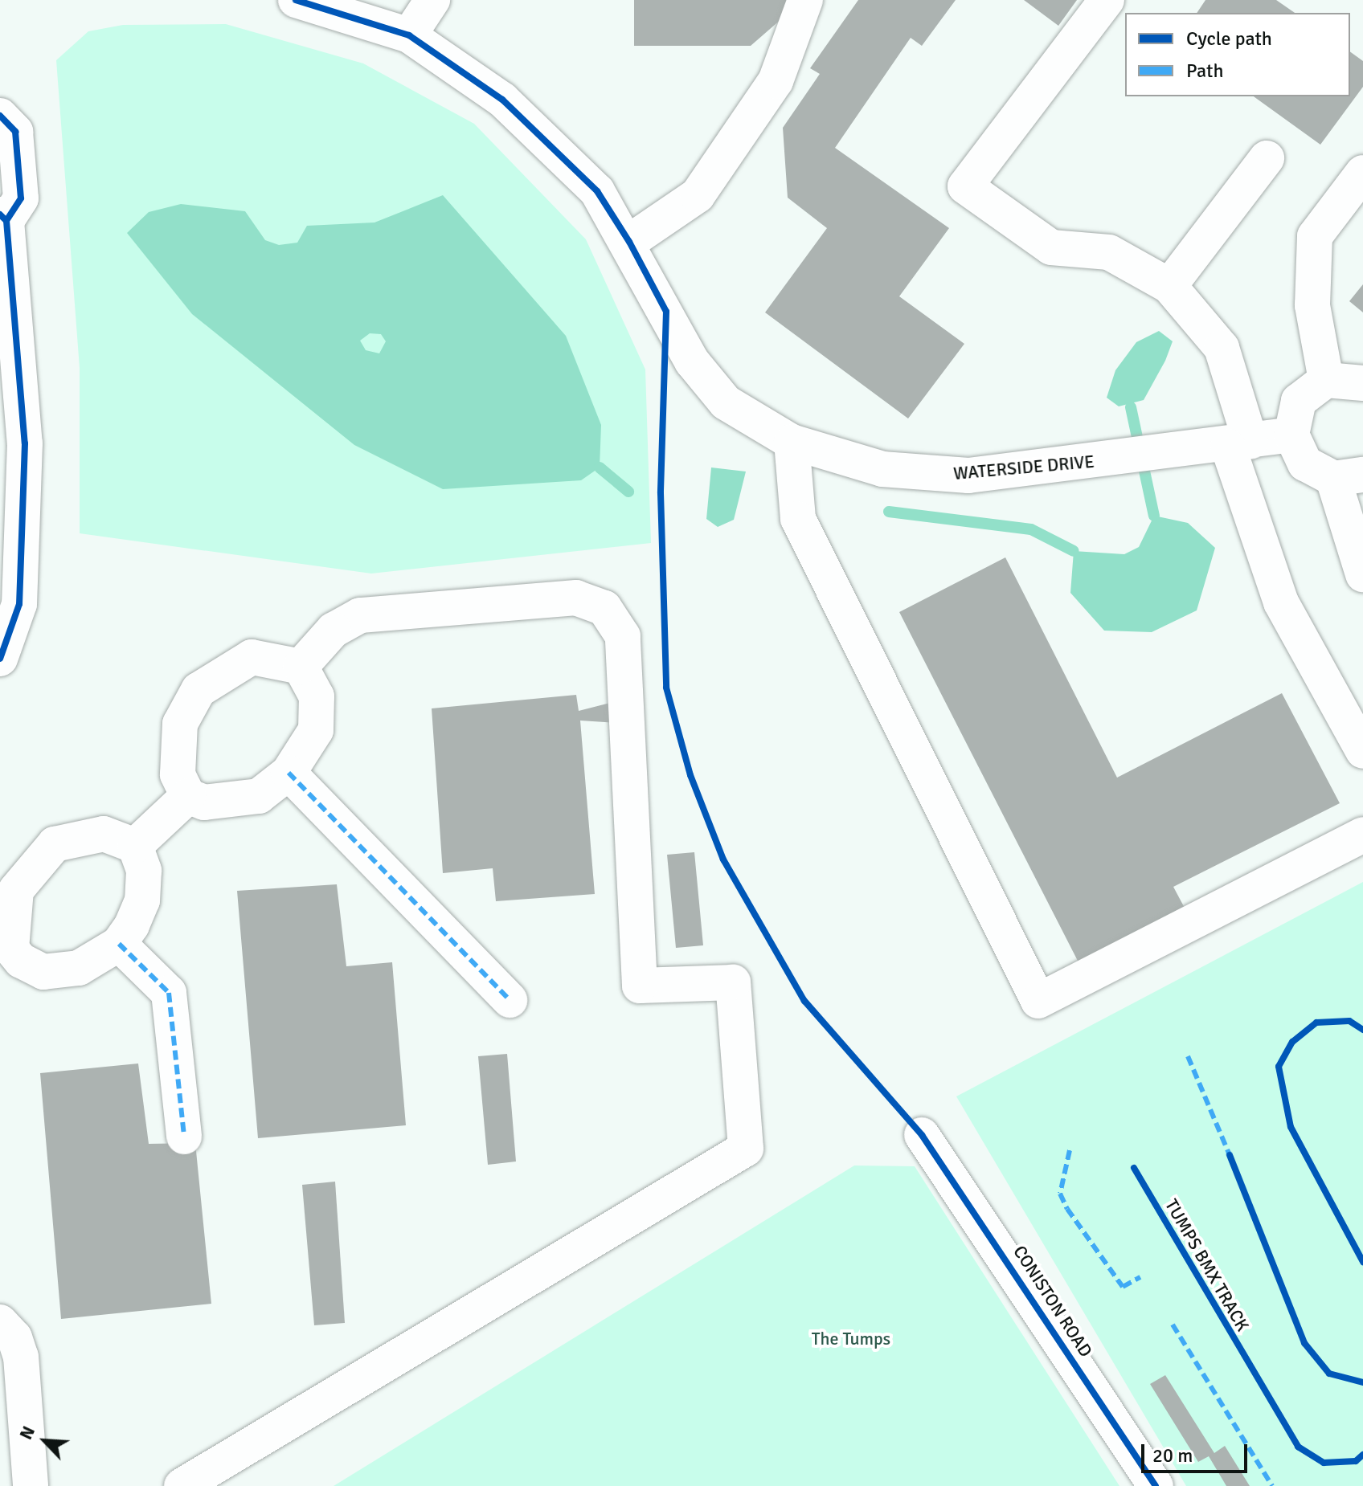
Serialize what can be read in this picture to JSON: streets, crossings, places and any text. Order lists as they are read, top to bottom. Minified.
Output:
{"streets":{"street":["WATERSIDE DRIVE","CONISTON ROAD"],"cycle path":["TUMPS BMX TRACK"]},"parks":["The Tumps"],"legend":["Cycle path","Path"],"scale_bar":"20 m","north":"top left"}
